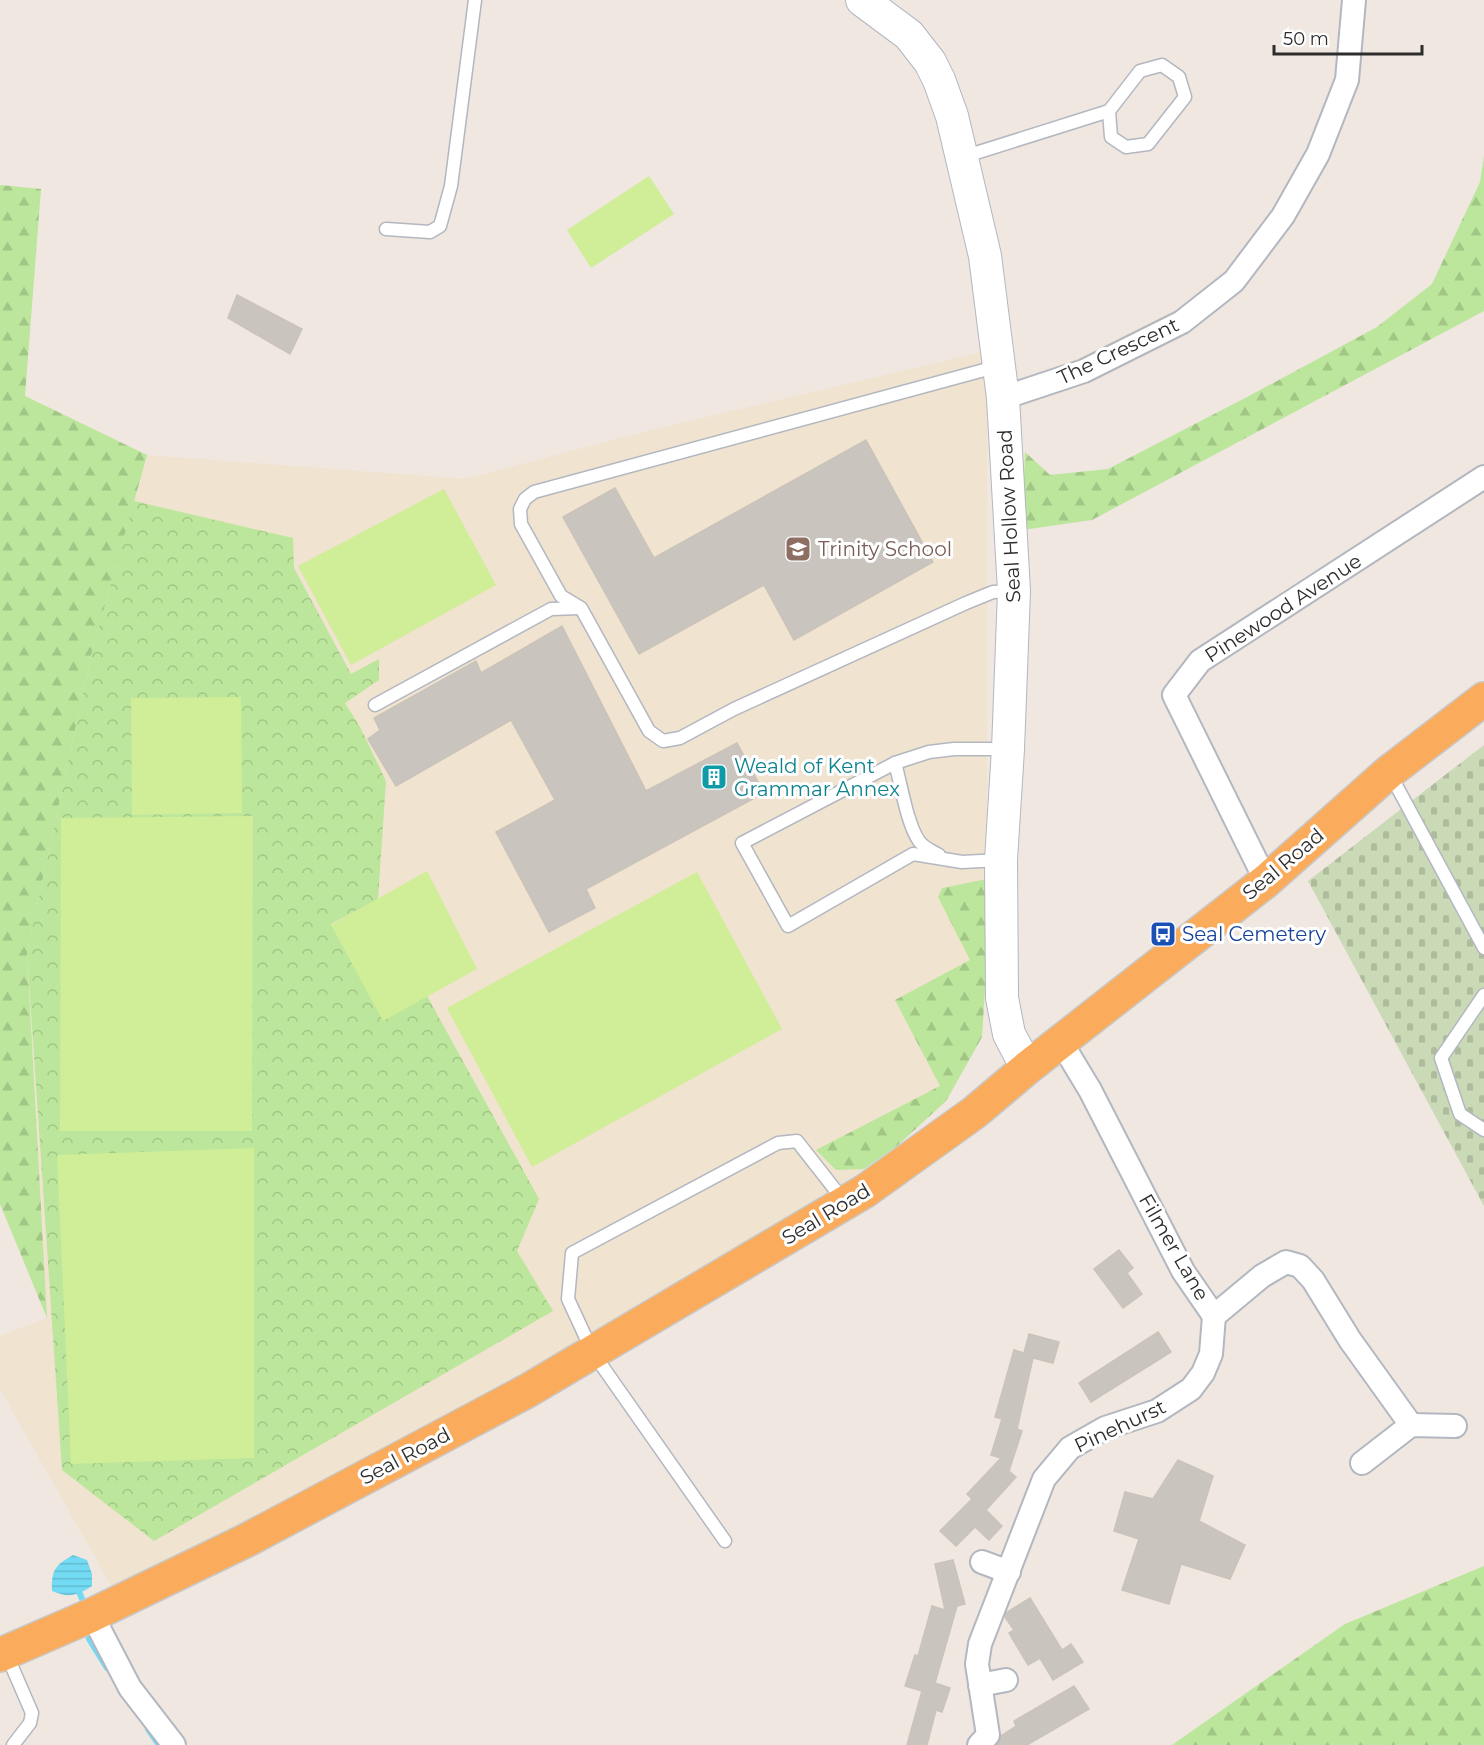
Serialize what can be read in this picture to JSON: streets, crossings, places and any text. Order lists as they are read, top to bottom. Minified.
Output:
{"streets":{"highway":["Seal Road"],"main road":["Seal Hollow Road"],"street":["The Crescent","Pinewood Avenue","Filmer Lane","Pinehurst"]},"crossings":[["The Crescent","Seal Hollow Road"],["Seal Hollow Road","Seal Road"],["Pinewood Avenue","Seal Road"],["Seal Road","Filmer Lane"],["Filmer Lane","Pinehurst"]],"places":{"school or university":["Trinity School"],"building":["Weald of Kent Grammar Annex"],"bus stop":["Seal Cemetery"]},"scale_bar":"50 m"}
